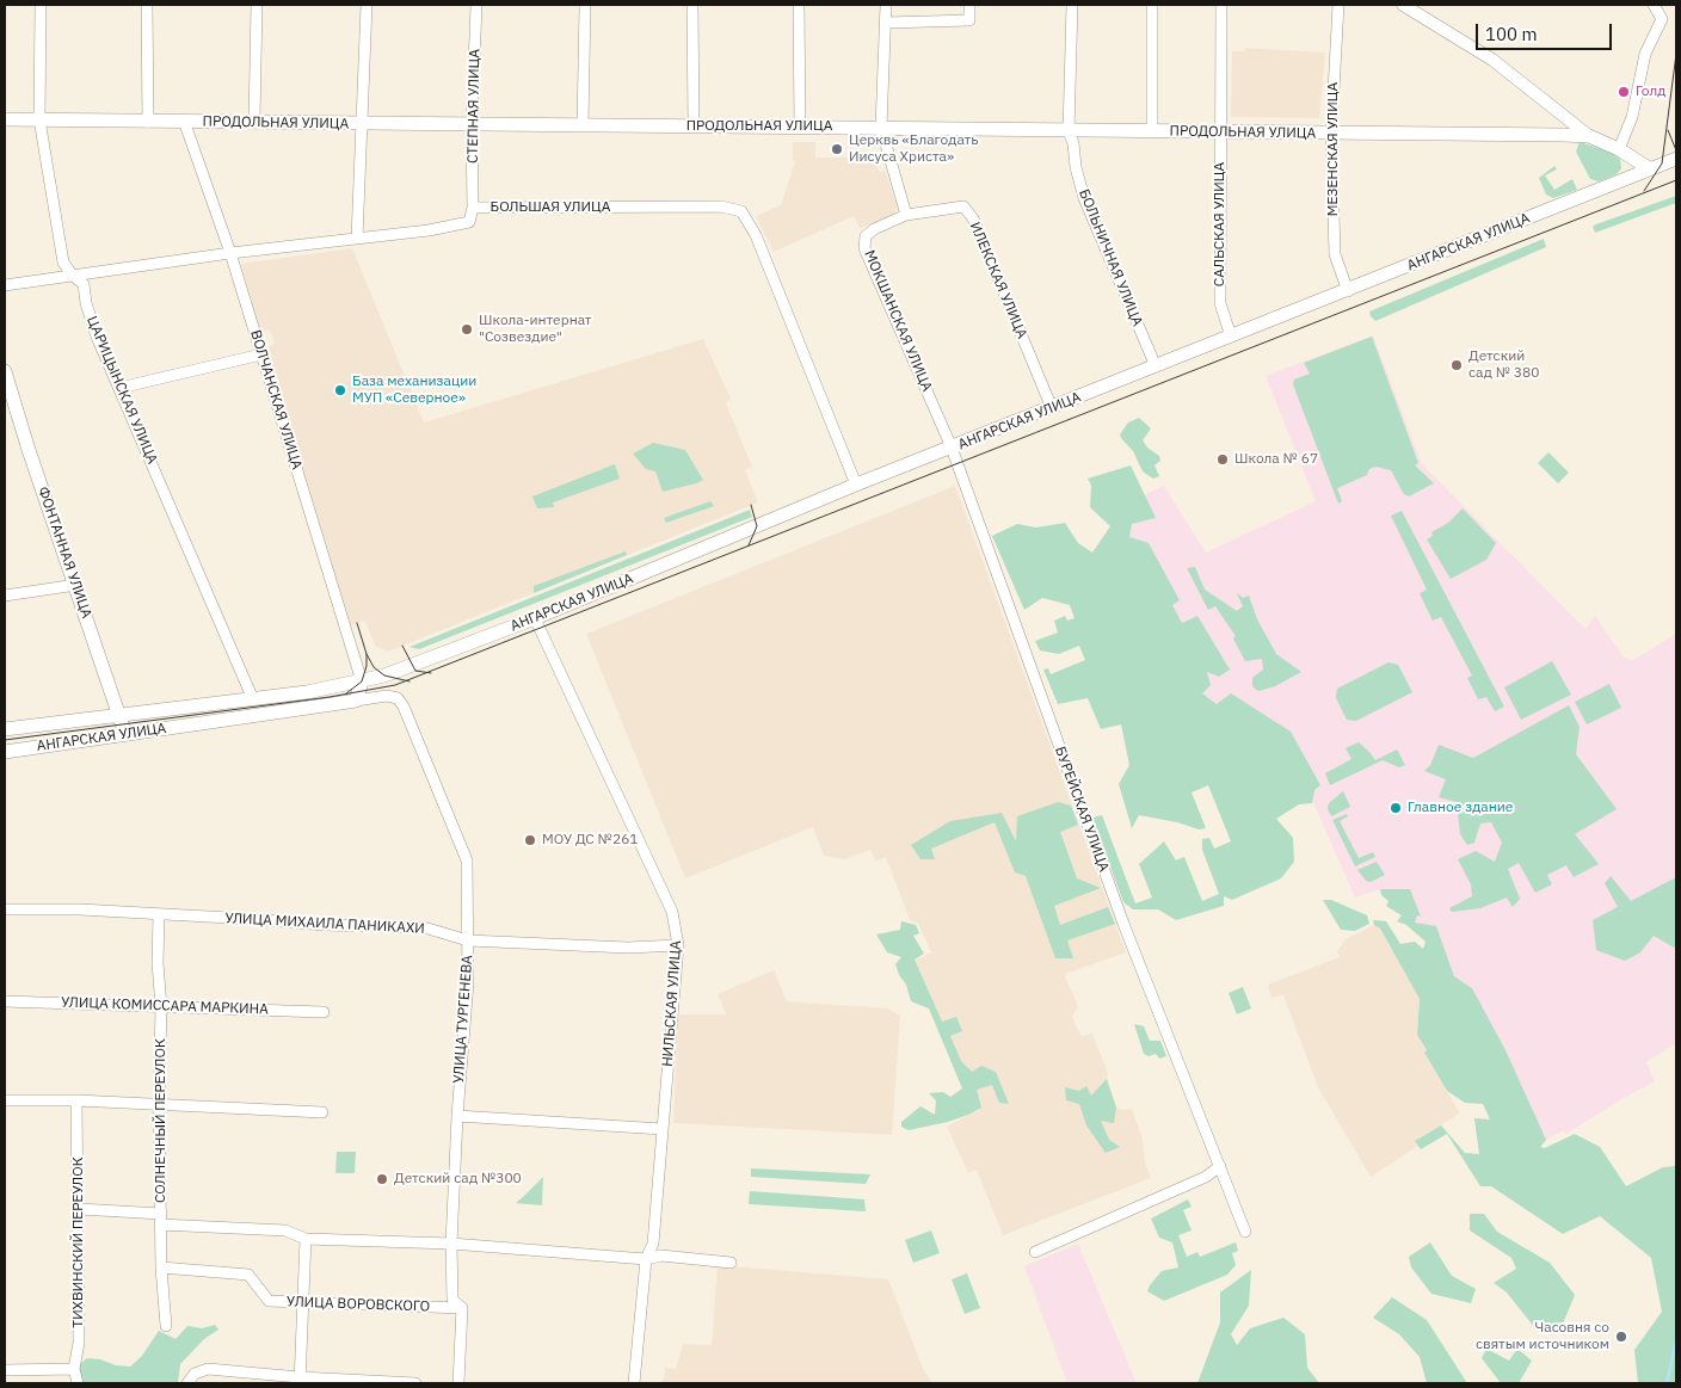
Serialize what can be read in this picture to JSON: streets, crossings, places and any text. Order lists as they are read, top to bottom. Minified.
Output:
{"streets":{"main road":["ПРОДОЛЬНАЯ УЛИЦА","АНГАРСКАЯ УЛИЦА","ФОНТАННАЯ УЛИЦА"],"street":["СТЕПНАЯ УЛИЦА","МЕЗЕНСКАЯ УЛИЦА","БОЛЬШАЯ УЛИЦА","САЛЬСКАЯ УЛИЦА","БОЛЬНИЧНАЯ УЛИЦА","ИЛЕКСКАЯ УЛИЦА","МОКШАНСКАЯ УЛИЦА","ЦАРИЦЫНСКАЯ УЛИЦА","ВОЛЧАНСКАЯ УЛИЦА","БУРЕЙСКАЯ УЛИЦА","УЛИЦА МИХАИЛА ПАНИКАХИ","НИЛЬСКАЯ УЛИЦА","УЛИЦА КОМИССАРА МАРКИНА","УЛИЦА ТУРГЕНЕВА","СОЛНЕЧНЫЙ ПЕРЕУЛОК","ТИХВИНСКИЙ ПЕРЕУЛОК","УЛИЦА ВОРОВСКОГО"]},"crossings":[["СТЕПНАЯ УЛИЦА","ПРОДОЛЬНАЯ УЛИЦА"],["СТЕПНАЯ УЛИЦА","БОЛЬШАЯ УЛИЦА"],["ПРОДОЛЬНАЯ УЛИЦА","МЕЗЕНСКАЯ УЛИЦА"],["ПРОДОЛЬНАЯ УЛИЦА","САЛЬСКАЯ УЛИЦА"],["ПРОДОЛЬНАЯ УЛИЦА","АНГАРСКАЯ УЛИЦА"],["ПРОДОЛЬНАЯ УЛИЦА","БОЛЬНИЧНАЯ УЛИЦА"],["ПРОДОЛЬНАЯ УЛИЦА","ЦАРИЦЫНСКАЯ УЛИЦА"],["ПРОДОЛЬНАЯ УЛИЦА","ВОЛЧАНСКАЯ УЛИЦА"],["МЕЗЕНСКАЯ УЛИЦА","АНГАРСКАЯ УЛИЦА"],["БОЛЬШАЯ УЛИЦА","АНГАРСКАЯ УЛИЦА"],["БОЛЬШАЯ УЛИЦА","ЦАРИЦЫНСКАЯ УЛИЦА"],["БОЛЬШАЯ УЛИЦА","ВОЛЧАНСКАЯ УЛИЦА"],["САЛЬСКАЯ УЛИЦА","АНГАРСКАЯ УЛИЦА"],["АНГАРСКАЯ УЛИЦА","БОЛЬНИЧНАЯ УЛИЦА"],["АНГАРСКАЯ УЛИЦА","ИЛЕКСКАЯ УЛИЦА"],["АНГАРСКАЯ УЛИЦА","МОКШАНСКАЯ УЛИЦА"],["АНГАРСКАЯ УЛИЦА","ЦАРИЦЫНСКАЯ УЛИЦА"],["АНГАРСКАЯ УЛИЦА","ВОЛЧАНСКАЯ УЛИЦА"],["АНГАРСКАЯ УЛИЦА","ФОНТАННАЯ УЛИЦА"],["АНГАРСКАЯ УЛИЦА","БУРЕЙСКАЯ УЛИЦА"],["АНГАРСКАЯ УЛИЦА","НИЛЬСКАЯ УЛИЦА"],["АНГАРСКАЯ УЛИЦА","УЛИЦА ТУРГЕНЕВА"],["ИЛЕКСКАЯ УЛИЦА","МОКШАНСКАЯ УЛИЦА"],["МОКШАНСКАЯ УЛИЦА","БУРЕЙСКАЯ УЛИЦА"],["ВОЛЧАНСКАЯ УЛИЦА","УЛИЦА ТУРГЕНЕВА"],["УЛИЦА МИХАИЛА ПАНИКАХИ","НИЛЬСКАЯ УЛИЦА"],["УЛИЦА МИХАИЛА ПАНИКАХИ","УЛИЦА ТУРГЕНЕВА"],["УЛИЦА МИХАИЛА ПАНИКАХИ","СОЛНЕЧНЫЙ ПЕРЕУЛОК"],["УЛИЦА КОМИССАРА МАРКИНА","СОЛНЕЧНЫЙ ПЕРЕУЛОК"],["УЛИЦА ТУРГЕНЕВА","УЛИЦА ВОРОВСКОГО"],["СОЛНЕЧНЫЙ ПЕРЕУЛОК","УЛИЦА ВОРОВСКОГО"]],"places":["Голд","Церквь «Благодать Иисуса Христа»","Школа-интернат \"Созвездие\"","Детский сад № 380","База механизации МУП «Северное»","Школа № 67","Главное здание","МОУ ДС №261","Детский сад №300","Часовня со святым источником"],"scale_bar":"100 m"}
